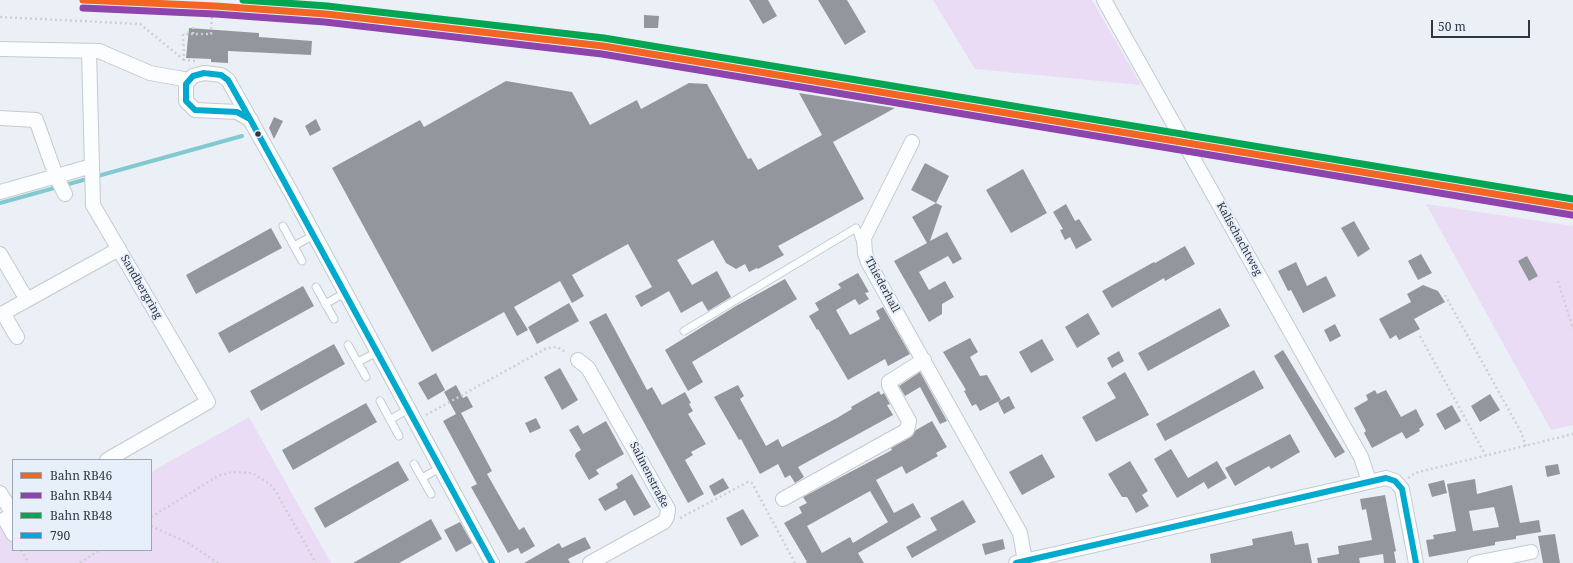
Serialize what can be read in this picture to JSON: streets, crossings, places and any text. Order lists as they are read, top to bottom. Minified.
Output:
{"streets":{"street":["Kalischachtweg","Thiederhall","Sandbergring","Salinenstraße"]},"lines":["rail line RB46","rail line RB48","rail line RB44","transit line 790"],"legend":["Bahn RB46","Bahn RB44","Bahn RB48","790"],"scale_bar":"50 m"}
